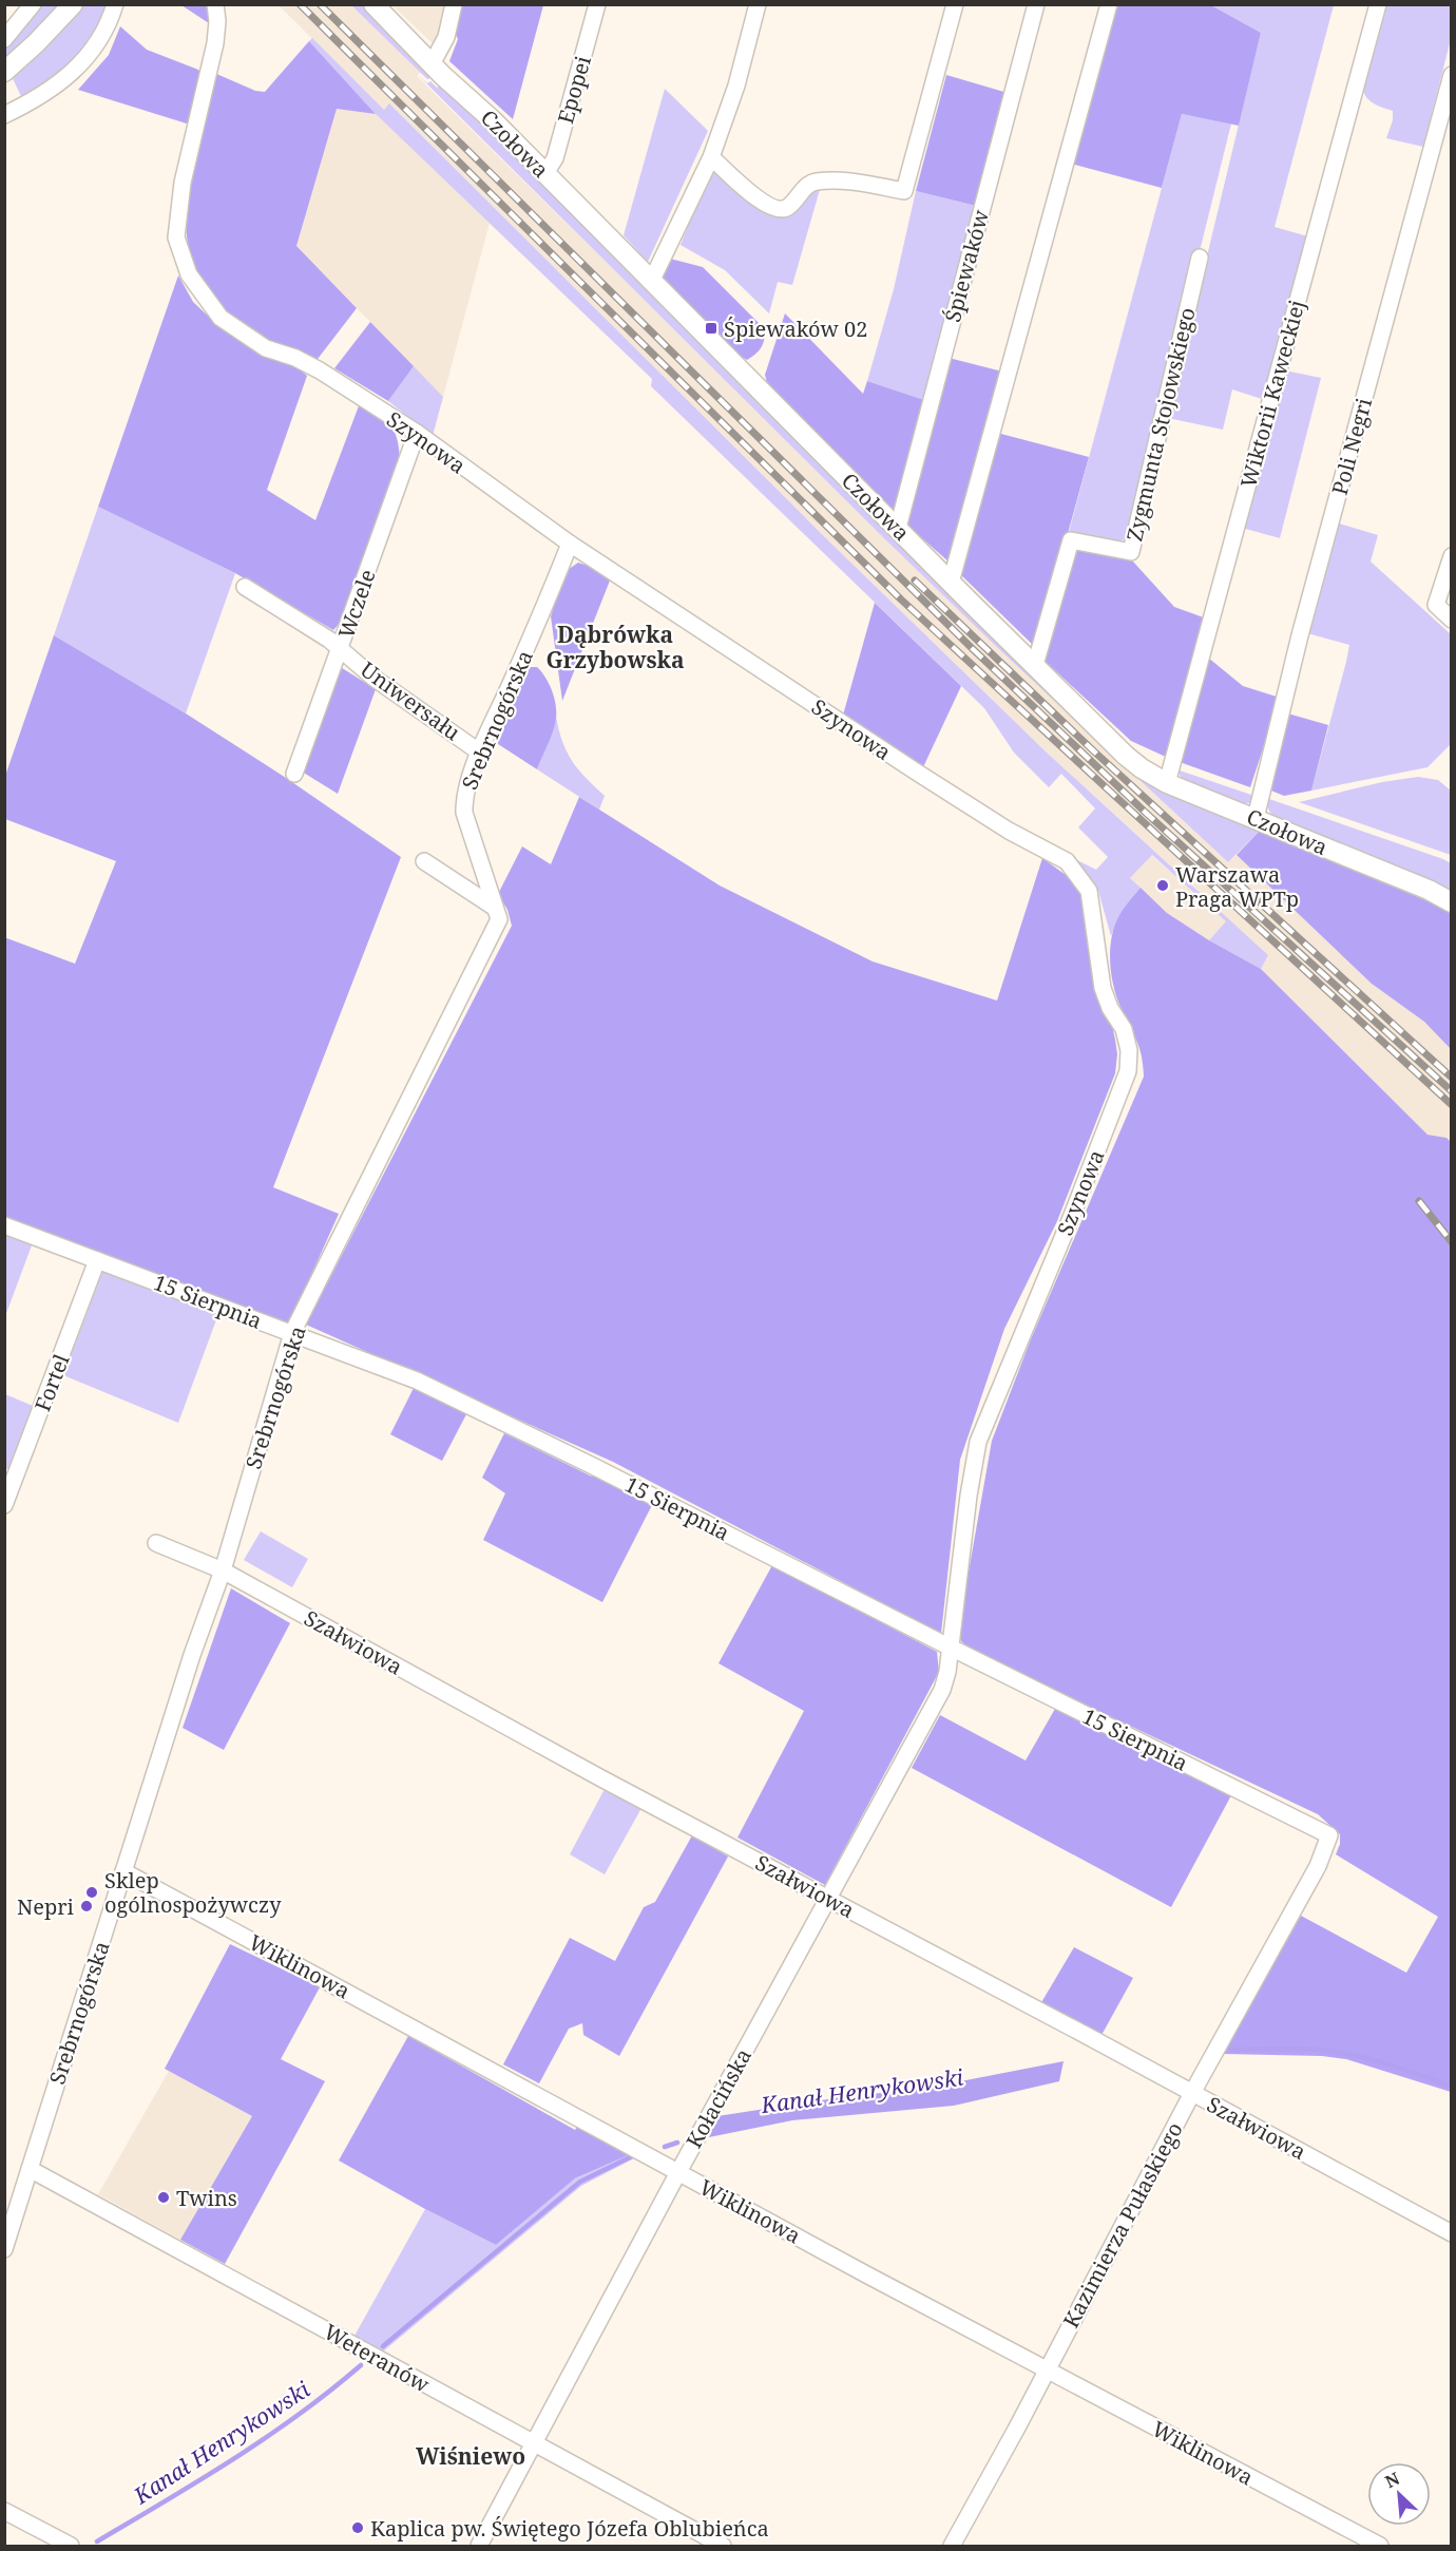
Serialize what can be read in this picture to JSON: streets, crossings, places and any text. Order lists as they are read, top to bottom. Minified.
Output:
{"streets":{"street":["Epopei","Czołowa","Śpiewaków","Wiktorii Kaweckiej","Zygmunta Stojowskiego","Szynowa","Poli Negri","Wczele","Uniwersału","Srebrnogórska","15 Sierpnia","Fortel","Szałwiowa","Wiklinowa","Kołacińska","Kazimierza Pułaskiego","Weteranów"]},"crossings":[["Epopei","Czołowa"],["Czołowa","Śpiewaków"],["Czołowa","Wiktorii Kaweckiej"],["Czołowa","Zygmunta Stojowskiego"],["Czołowa","Poli Negri"],["Szynowa","Wczele"],["Szynowa","Srebrnogórska"],["Szynowa","15 Sierpnia"],["Szynowa","Kołacińska"],["Wczele","Uniwersału"],["Uniwersału","Srebrnogórska"],["Srebrnogórska","15 Sierpnia"],["Srebrnogórska","Szałwiowa"],["Srebrnogórska","Wiklinowa"],["Srebrnogórska","Weteranów"],["15 Sierpnia","Fortel"],["15 Sierpnia","Kołacińska"],["15 Sierpnia","Kazimierza Pułaskiego"],["Szałwiowa","Kołacińska"],["Szałwiowa","Kazimierza Pułaskiego"],["Wiklinowa","Kołacińska"],["Wiklinowa","Kazimierza Pułaskiego"],["Kołacińska","Weteranów"]],"districts":["Dąbrówka Grzybowska","Wiśniewo"],"water":["Kanał Henrykowski"],"places":{"transit":["Śpiewaków 02"],"other":["Warszawa Praga WPTp","Sklep ogólnospożywczy","Nepri","Twins","Kaplica pw. Świętego Józefa Oblubieńca"]},"north":"top left"}
